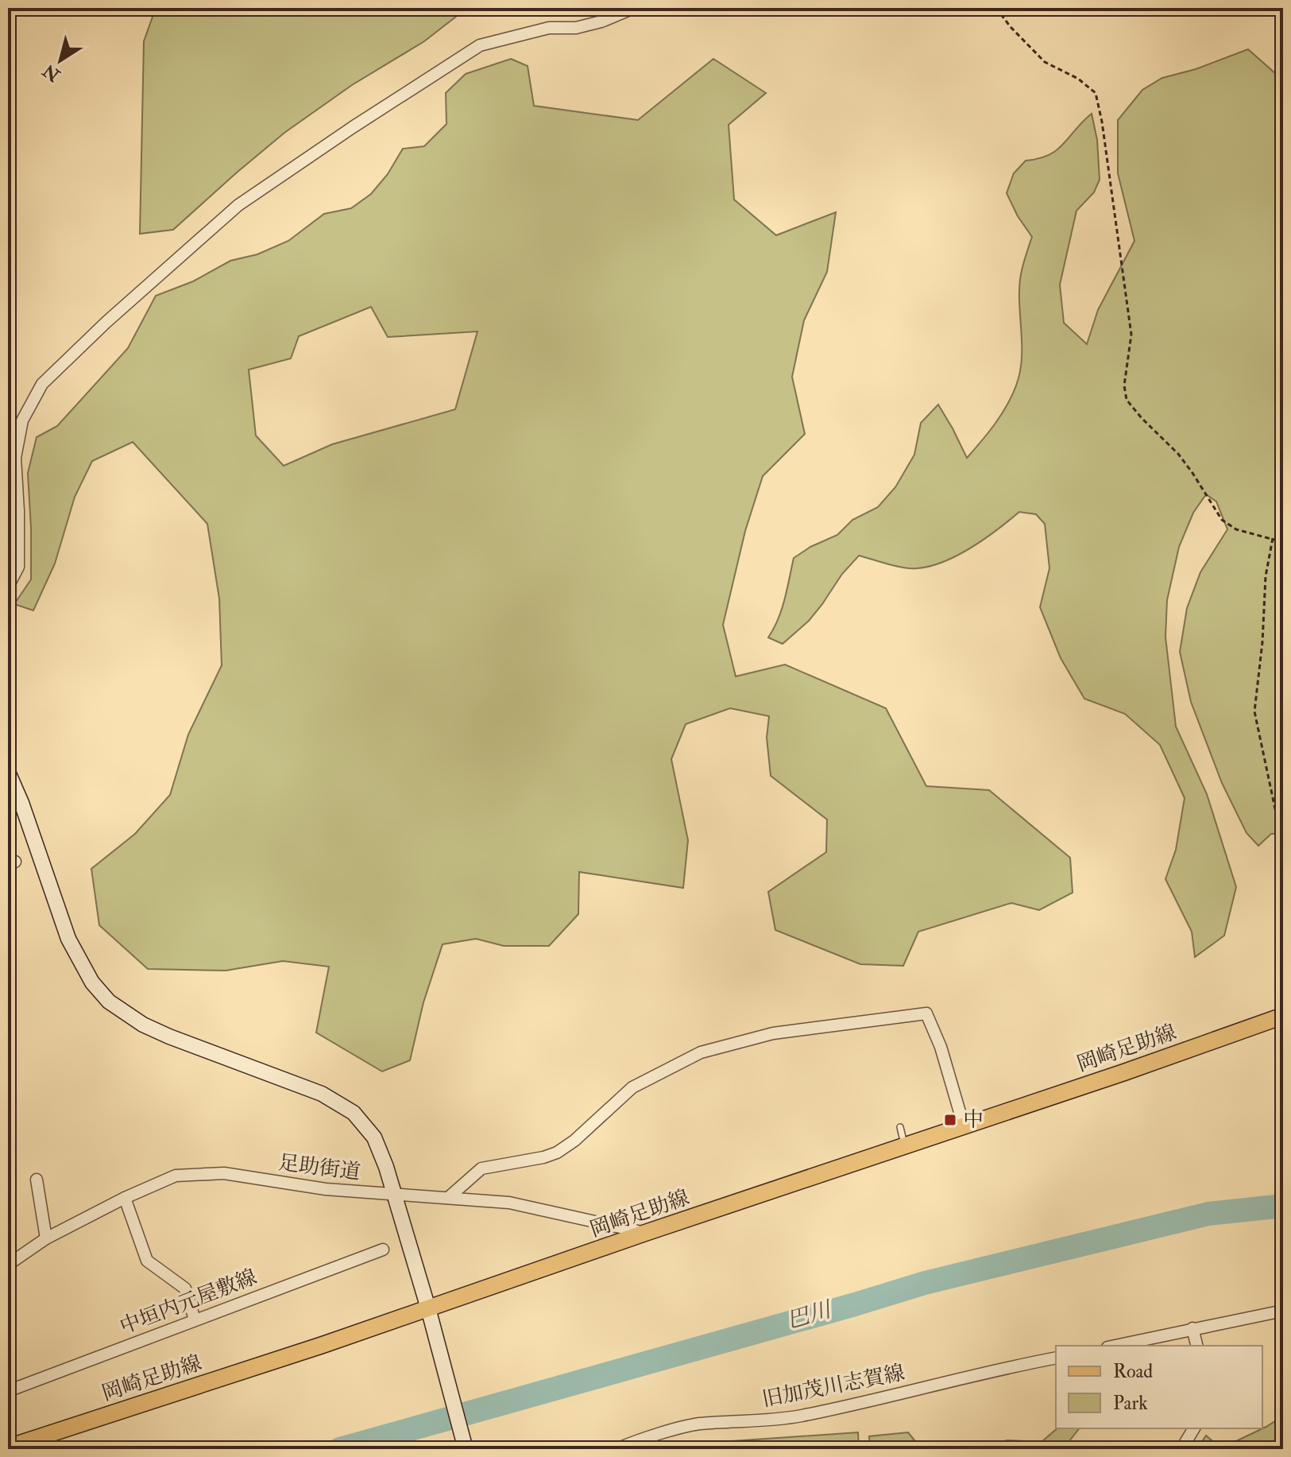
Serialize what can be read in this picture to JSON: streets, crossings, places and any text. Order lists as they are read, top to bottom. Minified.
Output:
{"streets":{"main road":["岡崎足助線"],"street":["足助街道","中垣内元屋敷線","旧加茂川志賀線"]},"crossings":[["岡崎足助線","足助街道"]],"water":["巴川"],"places":{"transit":["中"]},"legend":["Road","Park"],"north":"bottom left"}
